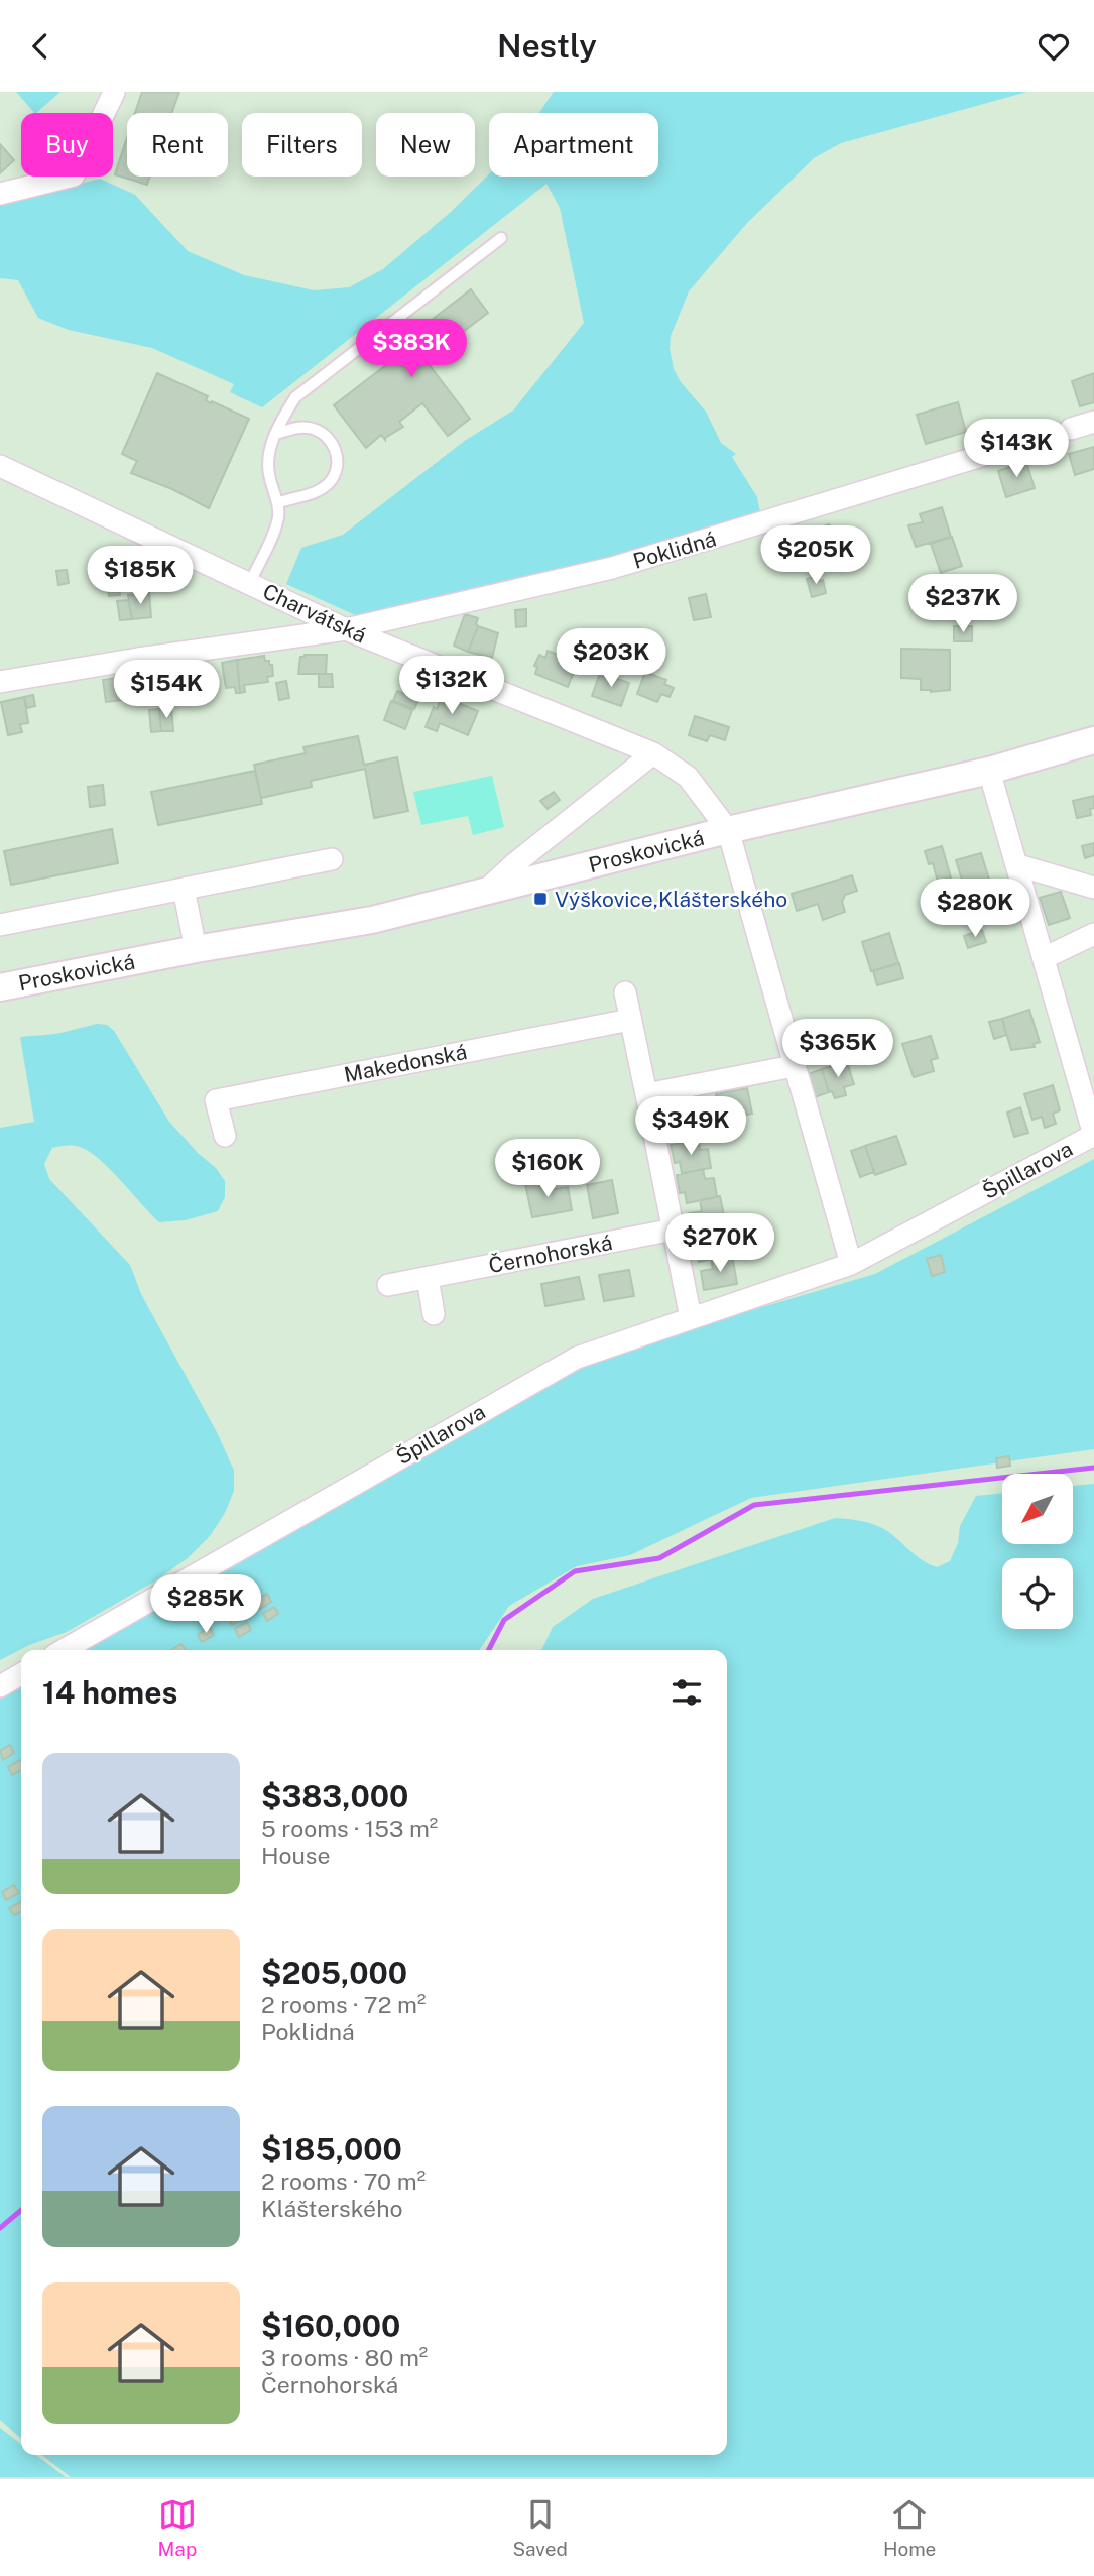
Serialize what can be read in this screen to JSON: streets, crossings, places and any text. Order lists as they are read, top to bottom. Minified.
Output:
{"streets":{"street":["Poklidná","Charvátská","Proskovická","Makedonská","Špillarova","Černohorská"]},"crossings":[["Poklidná","Charvátská"],["Charvátská","Proskovická"],["Proskovická","Špillarova"]],"places":{"transit":["Výškovice,Klášterského"]},"north":"bottom left","page":{"header":"Nestly","chip":["Buy","Rent","Filters","New","Apartment"],"price":["$383K","$143K","$205K","$185K","$237K","$203K","$132K","$154K","$280K","$365K","$349K","$160K","$270K","$285K"],"heading":"14 homes","list":[{"name":"$383,000","note":"5 rooms · 153 m² · House"},{"name":"$205,000","note":"2 rooms · 72 m² · Poklidná"},{"name":"$185,000","note":"2 rooms · 70 m² · Klášterského"},{"name":"$160,000","note":"3 rooms · 80 m² · Černohorská"}],"tabs":["Map","Saved","Home"]}}
